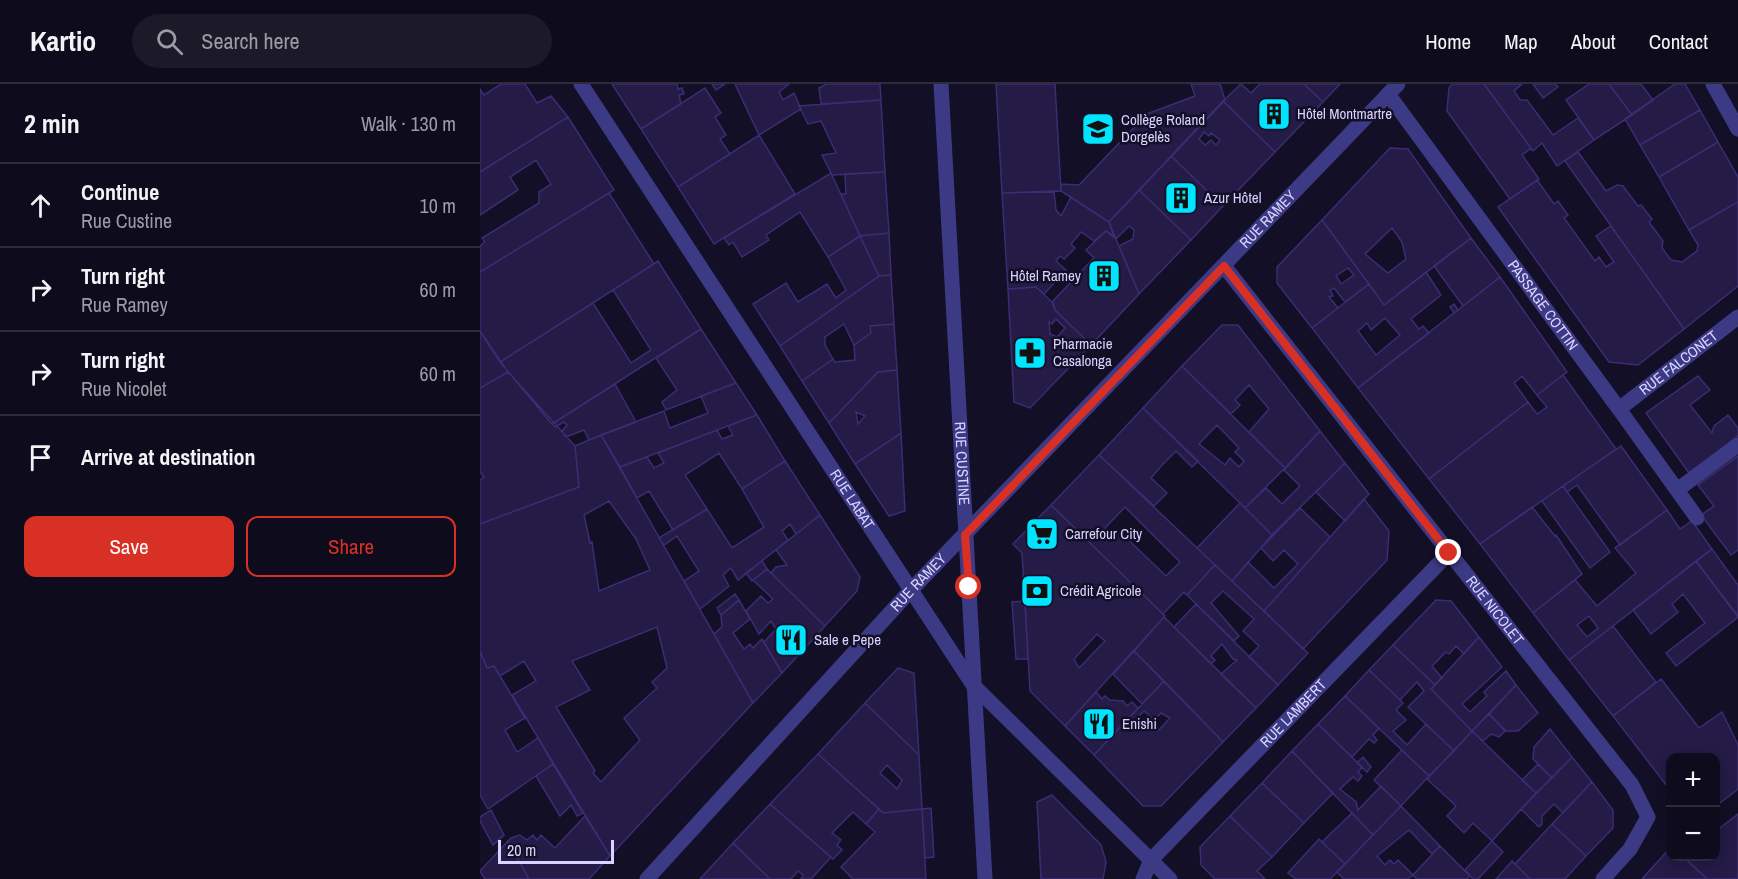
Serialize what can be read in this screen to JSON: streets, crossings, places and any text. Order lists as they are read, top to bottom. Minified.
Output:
{"streets":{"street":["RUE RAMEY","PASSAGE COTTIN","RUE FALCONET","RUE CUSTINE","RUE LABAT","RUE NICOLET","RUE LAMBERT"]},"crossings":[["RUE RAMEY","PASSAGE COTTIN"],["RUE RAMEY","RUE CUSTINE"],["RUE RAMEY","RUE LABAT"],["RUE RAMEY","RUE NICOLET"],["PASSAGE COTTIN","RUE FALCONET"],["RUE CUSTINE","RUE LABAT"],["RUE LABAT","RUE LAMBERT"],["RUE NICOLET","RUE LAMBERT"]],"places":{"building":["Hôtel Montmartre","Azur Hôtel","Hôtel Ramey"],"school or university":["Collège Roland Dorgelès"],"pharmacy":["Pharmacie Casalonga"],"supermarket":["Carrefour City"],"bank":["Crédit Agricole"],"restaurant":["Sale e Pepe","Enishi"]},"scale_bar":"20 m","page":{"header":"Kartio","search":"Search here","nav":["Home","Map","About","Contact"],"heading":["2 min","Walk · 130 m"],"list":[["Continue","Rue Custine","10 m"],["Turn right","Rue Ramey","60 m"],["Turn right","Rue Nicolet","60 m"],"Arrive at destination"],"buttons":["Save","Share"],"map_buttons":["+","−"],"scale":"20 m"}}
